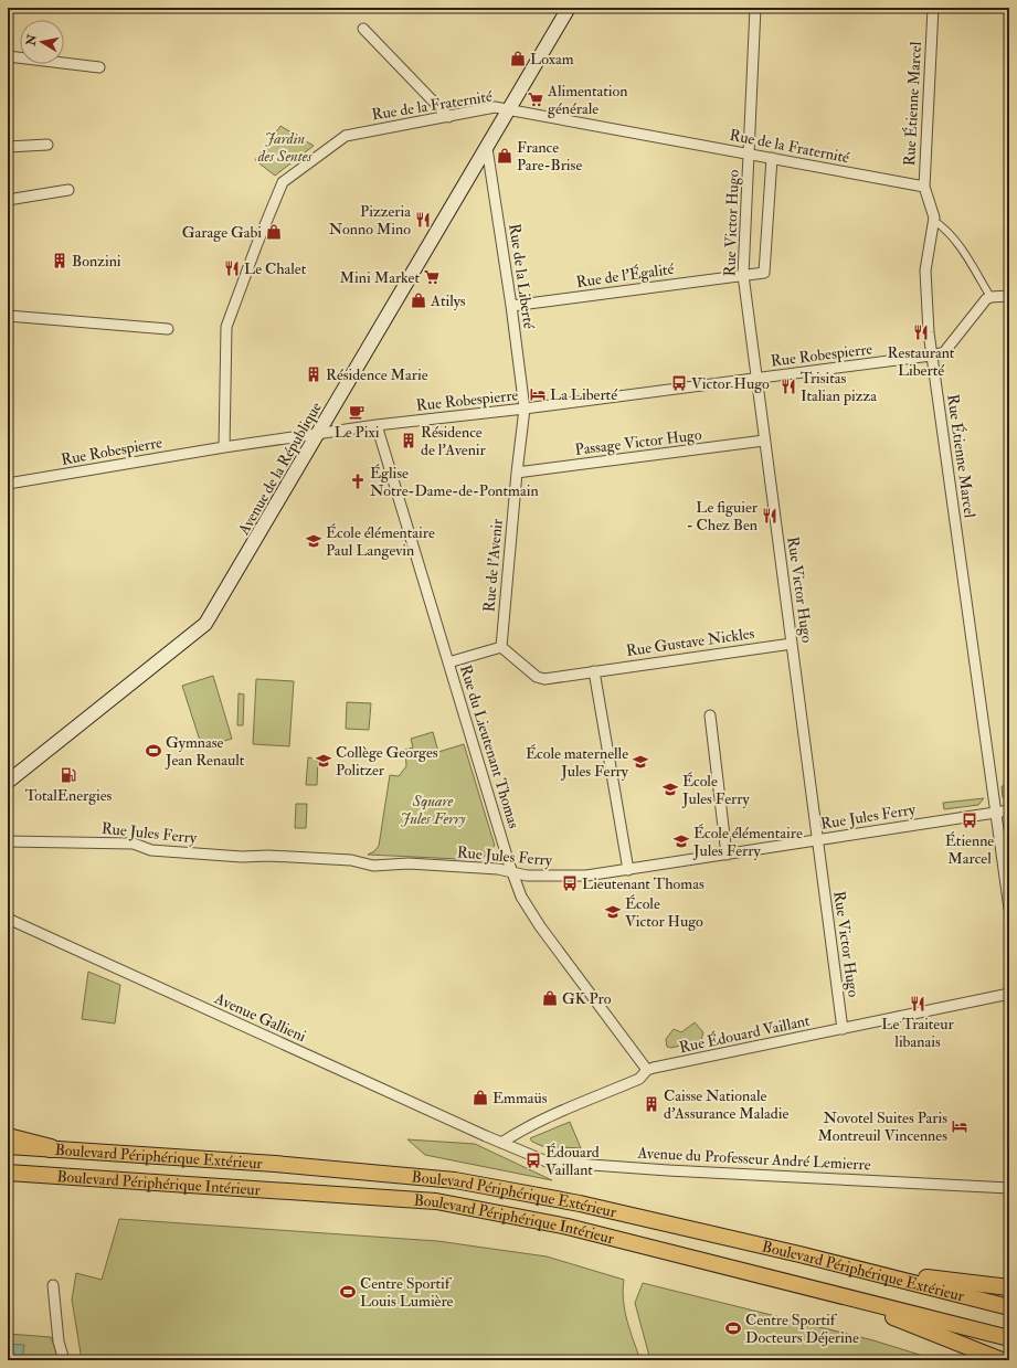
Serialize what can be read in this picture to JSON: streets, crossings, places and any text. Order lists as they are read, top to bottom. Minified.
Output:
{"streets":{"highway":["Boulevard Périphérique Extérieur","Boulevard Périphérique Intérieur"],"main road":["Avenue de la République"],"street":["Rue Étienne Marcel","Rue de la Fraternité","Rue Victor Hugo","Rue de l'Égalité","Rue de la Liberté","Rue Robespierre","Passage Victor Hugo","Rue de l'Avenir","Rue Gustave Nickles","Rue du Lieutenant Thomas","Rue Jules Ferry","Avenue Gallieni","Rue Édouard Vaillant","Avenue du Professeur André Lemierre"]},"crossings":[["Rue Étienne Marcel","Rue de la Fraternité"],["Rue Étienne Marcel","Rue Robespierre"],["Rue Étienne Marcel","Rue Jules Ferry"],["Rue de la Fraternité","Rue Victor Hugo"],["Rue de la Fraternité","Rue de l'Égalité"],["Rue de la Fraternité","Rue Robespierre"],["Rue de la Fraternité","Avenue de la République"],["Rue Victor Hugo","Rue de l'Égalité"],["Rue Victor Hugo","Rue Robespierre"],["Rue Victor Hugo","Passage Victor Hugo"],["Rue Victor Hugo","Rue Gustave Nickles"],["Rue Victor Hugo","Rue Jules Ferry"],["Rue Victor Hugo","Rue Édouard Vaillant"],["Rue de l'Égalité","Rue de la Liberté"],["Rue de la Liberté","Rue Robespierre"],["Rue de la Liberté","Avenue de la République"],["Rue de la Liberté","Rue de l'Avenir"],["Rue Robespierre","Avenue de la République"],["Rue Robespierre","Rue de l'Avenir"],["Rue Robespierre","Rue du Lieutenant Thomas"],["Passage Victor Hugo","Rue de l'Avenir"],["Rue de l'Avenir","Rue Gustave Nickles"],["Rue du Lieutenant Thomas","Rue Jules Ferry"],["Rue du Lieutenant Thomas","Rue Édouard Vaillant"],["Avenue Gallieni","Rue Édouard Vaillant"],["Avenue Gallieni","Avenue du Professeur André Lemierre"],["Rue Édouard Vaillant","Avenue du Professeur André Lemierre"]],"parks":["Jardin des Sentes","Square Jules Ferry"],"places":{"shop":["Loxam","France Pare-Brise","Garage Gabi","Atilys","GK Pro","Emmaüs"],"supermarket":["Alimentation générale","Mini Market"],"restaurant":["Pizzeria Nonno Mino","Le Chalet","Restaurant Liberté","Trisitas Italian pizza","Le figuier - Chez Ben","Le Traiteur libanais"],"building":["Bonzini","Résidence Marie","Résidence de l'Avenir","Caisse Nationale d'Assurance Maladie"],"bus stop":["Victor Hugo","Étienne Marcel","Lieutenant Thomas","Édouard Vaillant"],"hotel":["La Liberté","Novotel Suites Paris Montreuil Vincennes"],"cafe":["Le Pixi"],"church":["Église Notre-Dame-de-Pontmain"],"school or university":["École élémentaire Paul Langevin","Collège Georges Politzer","École maternelle Jules Ferry","École Jules Ferry","École élémentaire Jules Ferry","École Victor Hugo"],"sports":["Gymnase Jean Renault","Centre Sportif Louis Lumière","Centre Sportif Docteurs Déjerine"],"fuel station":["TotalEnergies"]},"north":"left"}
